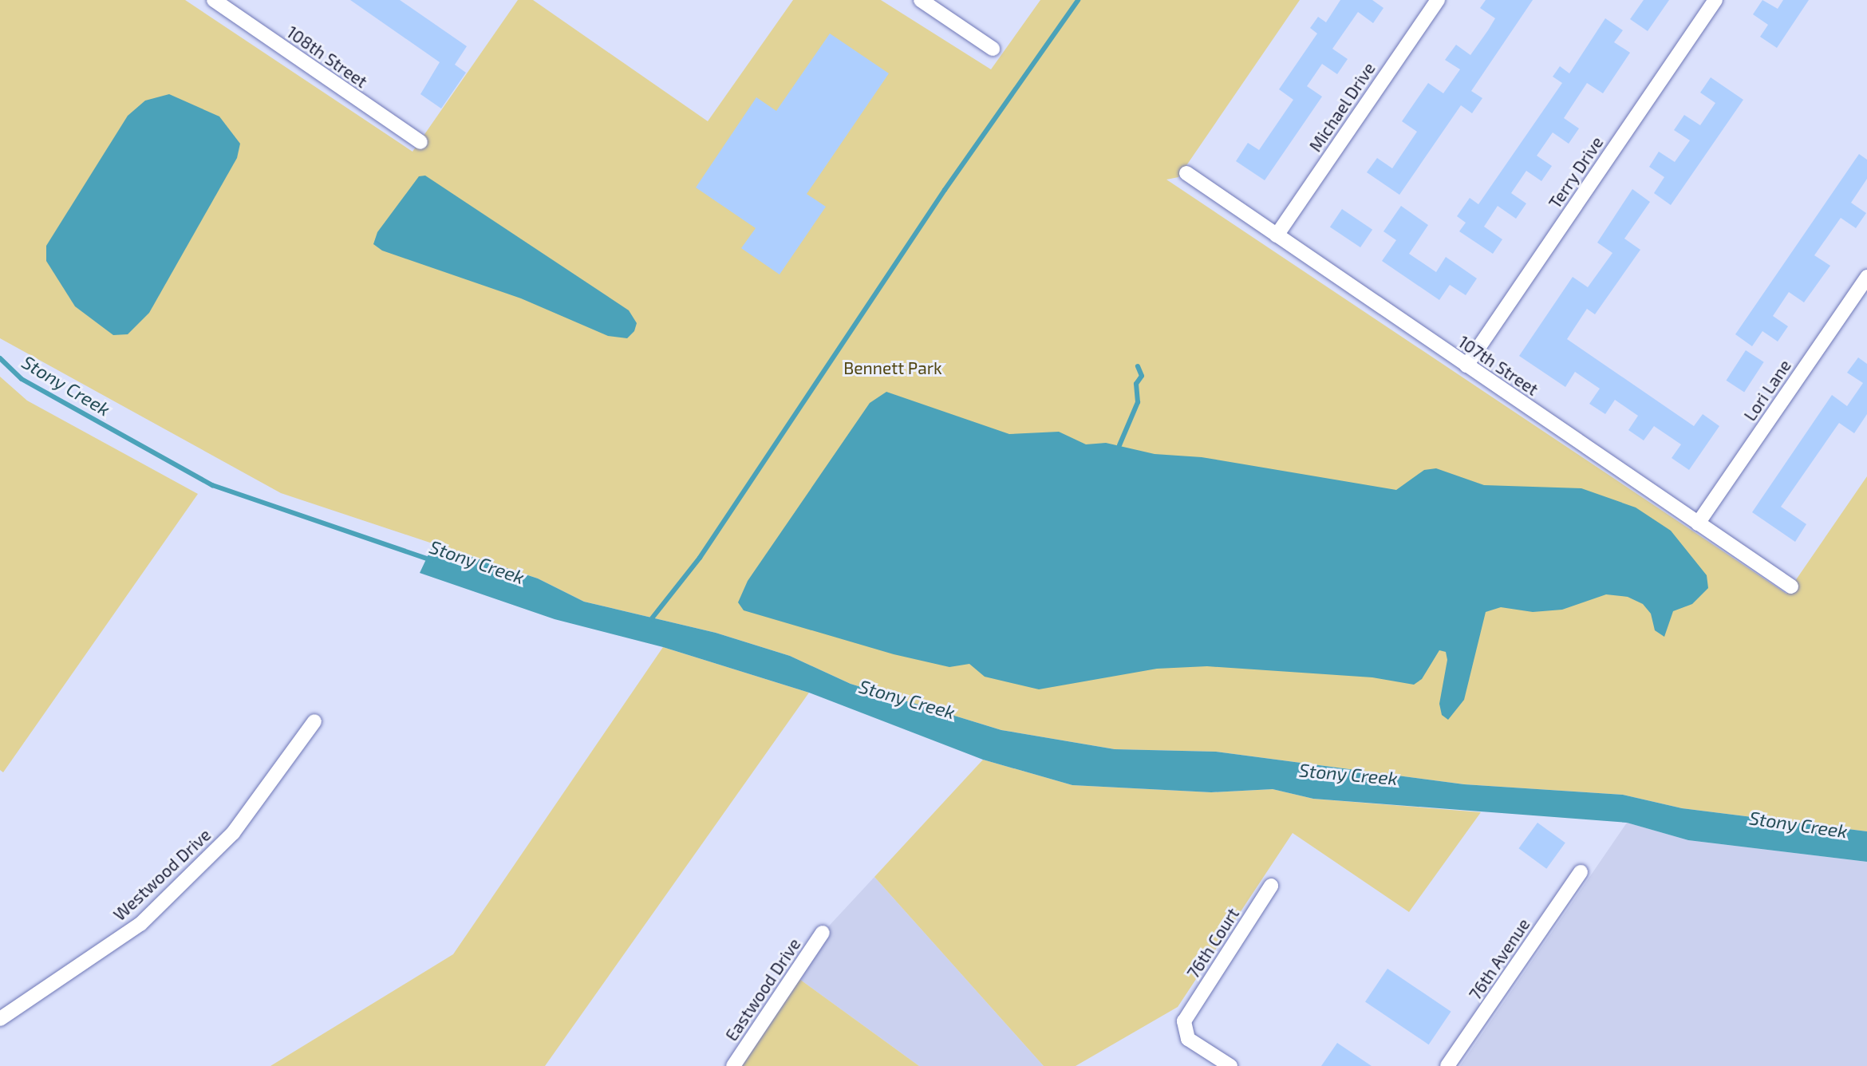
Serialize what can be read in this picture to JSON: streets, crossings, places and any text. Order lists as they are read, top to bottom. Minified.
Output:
{"streets":{"street":["108th Street","Michael Drive","Terry Drive","107th Street","Lori Lane","Westwood Drive","76th Court","76th Avenue","Eastwood Drive"]},"crossings":[["Michael Drive","107th Street"],["Terry Drive","107th Street"],["107th Street","Lori Lane"]],"water":["Stony Creek"],"parks":["Bennett Park"]}
